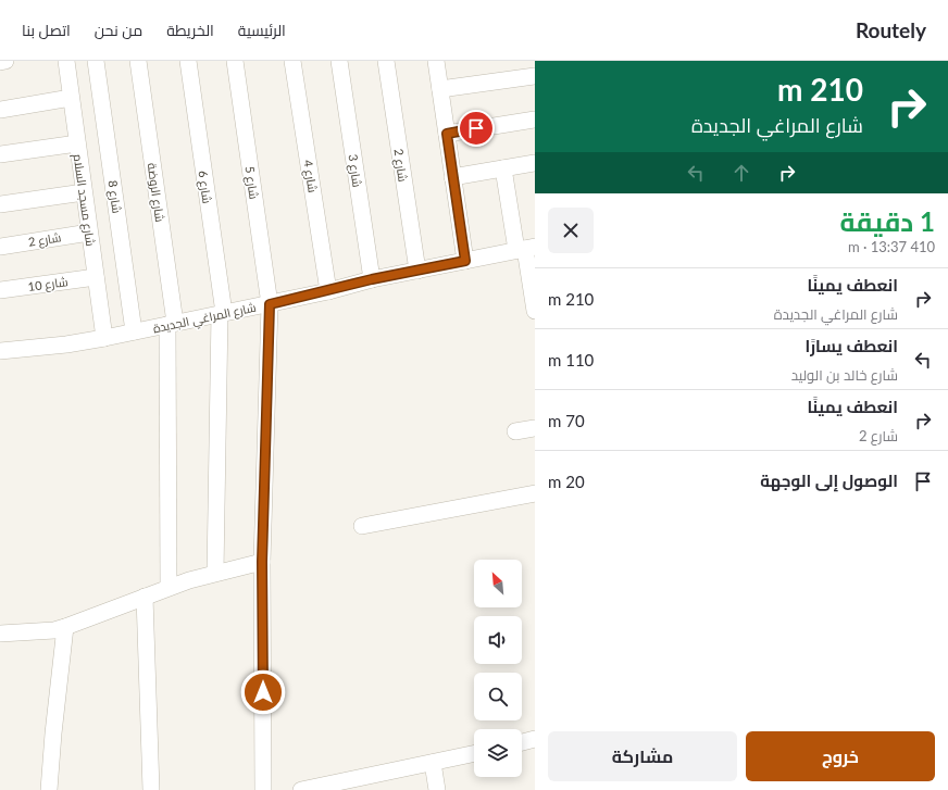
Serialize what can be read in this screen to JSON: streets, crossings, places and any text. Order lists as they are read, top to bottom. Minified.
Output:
{"streets":{"street":["شارع 2","شارع 3","شارع 4","شارع 5","شارع 6","شارع الروضة","شارع 8","شارع مسجد السلام","شارع 10","شارع المراغي الجديدة"]},"crossings":[["شارع 2","شارع مسجد السلام"],["شارع 2","شارع المراغي الجديدة"],["شارع 3","شارع المراغي الجديدة"],["شارع 4","شارع المراغي الجديدة"],["شارع 5","شارع المراغي الجديدة"],["شارع 6","شارع المراغي الجديدة"],["شارع الروضة","شارع المراغي الجديدة"],["شارع 8","شارع المراغي الجديدة"],["شارع مسجد السلام","شارع 10"],["شارع مسجد السلام","شارع المراغي الجديدة"]],"north":"top left","page":{"header":"Routely","nav":["الرئيسية","الخريطة","من نحن","اتصل بنا"],"turn":["210 m","شارع المراغي الجديدة"],"heading":["1 دقيقة","410 m · 13:37"],"list":[{"name":"انعطف يمينًا","note":"شارع المراغي الجديدة","value":"210 m"},{"name":"انعطف يسارًا","note":"شارع خالد بن الوليد","value":"110 m"},{"name":"انعطف يمينًا","note":"شارع 2","value":"70 m"},{"name":"الوصول إلى الوجهة","value":"20 m"}],"buttons":["خروج","مشاركة"]}}
